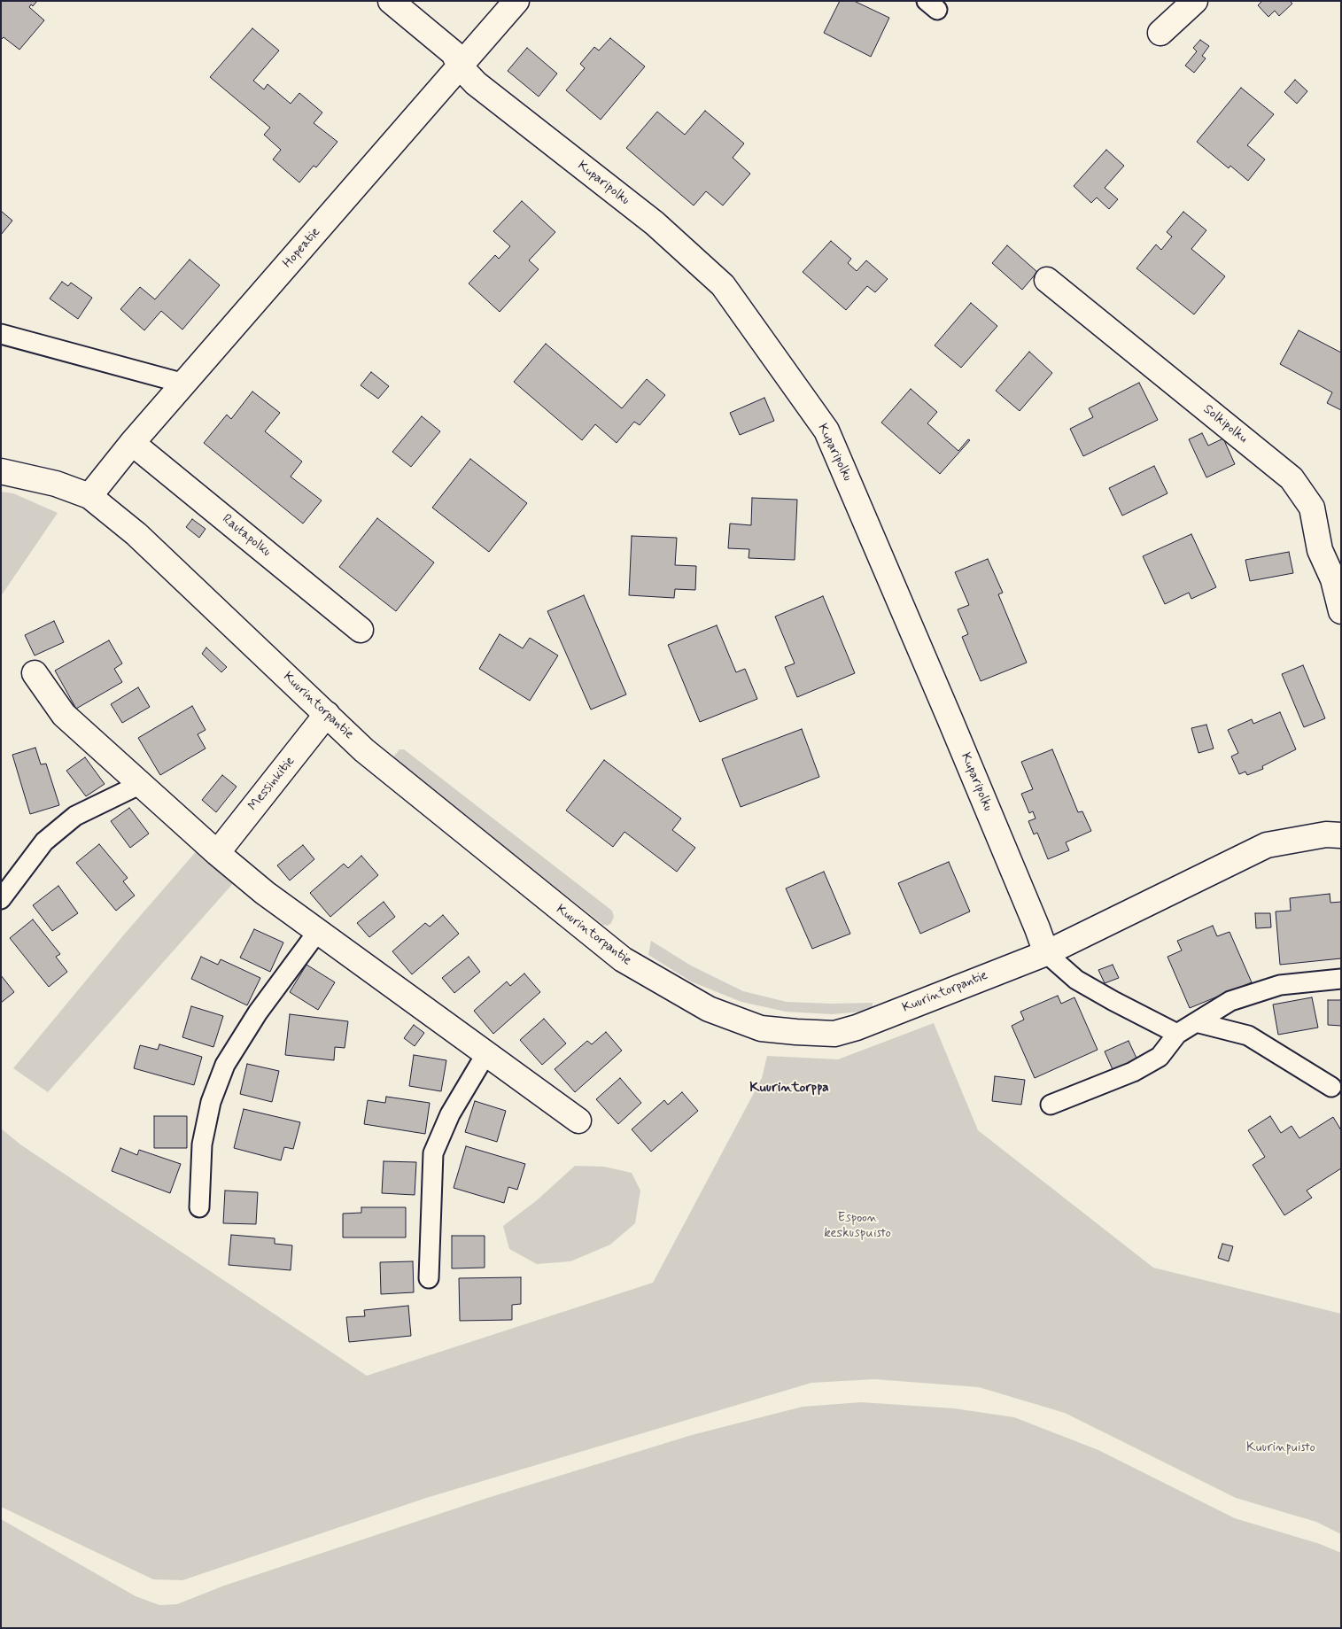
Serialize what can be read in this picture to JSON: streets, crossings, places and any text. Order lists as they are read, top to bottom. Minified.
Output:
{"streets":{"street":["Kuparipolku","Hopeatie","Solkipolku","Rautapolku","Kuurintorpantie","Messinkitie"]},"crossings":[["Kuparipolku","Hopeatie"],["Kuparipolku","Kuurintorpantie"],["Hopeatie","Rautapolku"],["Hopeatie","Kuurintorpantie"],["Kuurintorpantie","Messinkitie"]],"districts":["Kuurintorppa"],"parks":["Espoon keskuspuisto","Kuurinpuisto"]}
